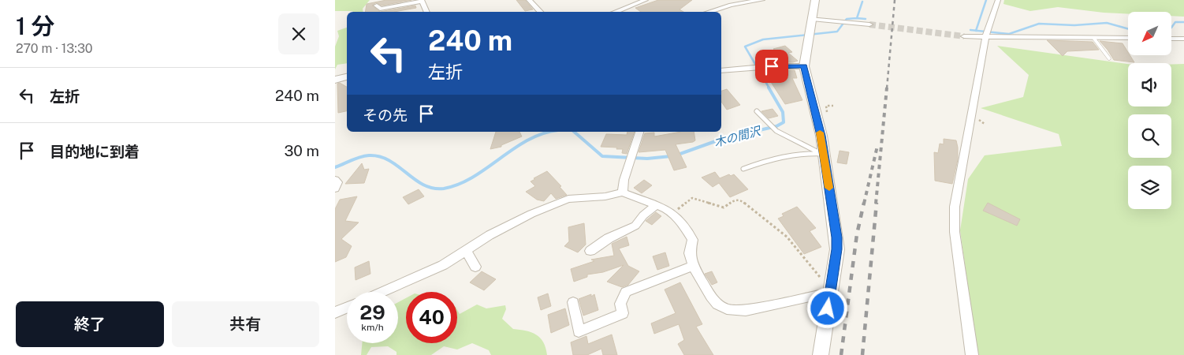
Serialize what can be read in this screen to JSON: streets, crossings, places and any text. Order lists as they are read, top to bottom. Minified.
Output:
{"water":["木の間沢"],"north":"bottom left","page":{"heading":["1 分","270 m · 13:30"],"turn":["240 m","左折"],"list":[{"name":"左折","value":"240 m"},{"name":"目的地に到着","value":"30 m"}],"then":"その先","speed":"29 km/h","limit":"40","buttons":["終了","共有"]}}
